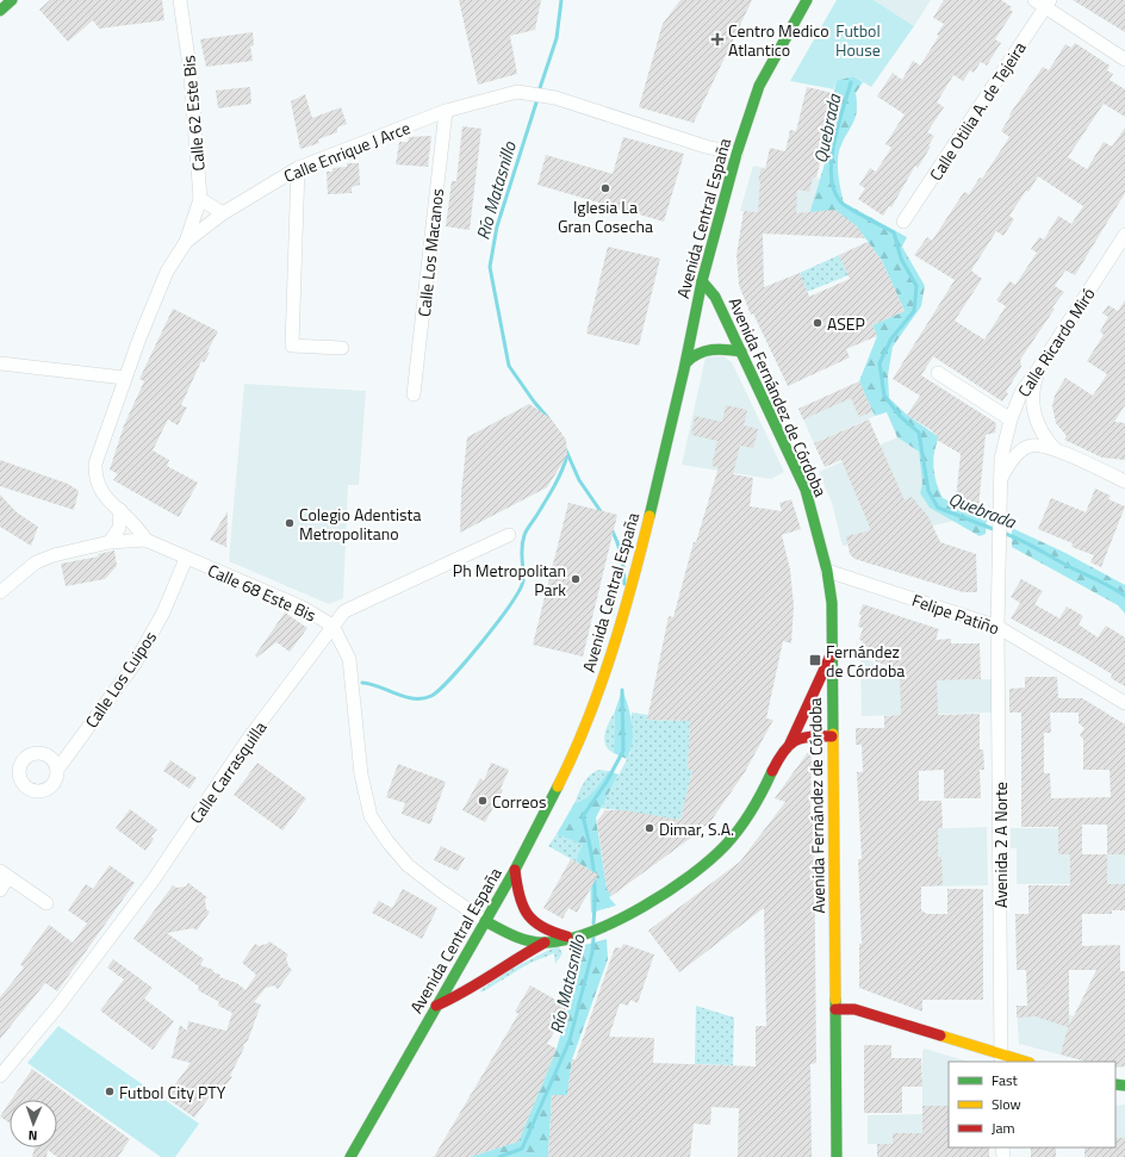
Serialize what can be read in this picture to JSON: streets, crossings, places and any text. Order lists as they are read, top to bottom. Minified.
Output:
{"streets":{"main road":["Avenida Central España","Avenida Fernández de Córdoba"],"street":["Calle Otilia A. de Tejeira","Calle 62 Este Bis","Calle Enrique J Arce","Calle Los Macanos","Calle Ricardo Miró","Calle 68 Este Bis","Felipe Patiño","Calle Los Cuipos","Calle Carrasquilla","Avenida 2 A Norte"]},"crossings":[["Calle Enrique J Arce","Avenida Central España"],["Calle Enrique J Arce","Calle Los Macanos"],["Calle Enrique J Arce","Calle 68 Este Bis"],["Avenida Central España","Avenida Fernández de Córdoba"],["Avenida Central España","Calle 68 Este Bis"],["Calle Ricardo Miró","Felipe Patiño"],["Calle Ricardo Miró","Avenida 2 A Norte"],["Avenida Fernández de Córdoba","Felipe Patiño"],["Calle 68 Este Bis","Calle Los Cuipos"],["Calle 68 Este Bis","Calle Carrasquilla"],["Felipe Patiño","Avenida 2 A Norte"]],"water":["Quebrada","Río Matasnillo"],"parks":["Futbol House"],"places":{"health":["Centro Medico Atlantico"],"other":["Iglesia La Gran Cosecha","ASEP","Colegio Adentista Metropolitano","Ph Metropolitan Park","Correos","Dimar, S.A.","Futbol City PTY"],"transit":["Fernández de Córdoba"]},"legend":["Fast","Slow","Jam"],"north":"bottom"}
